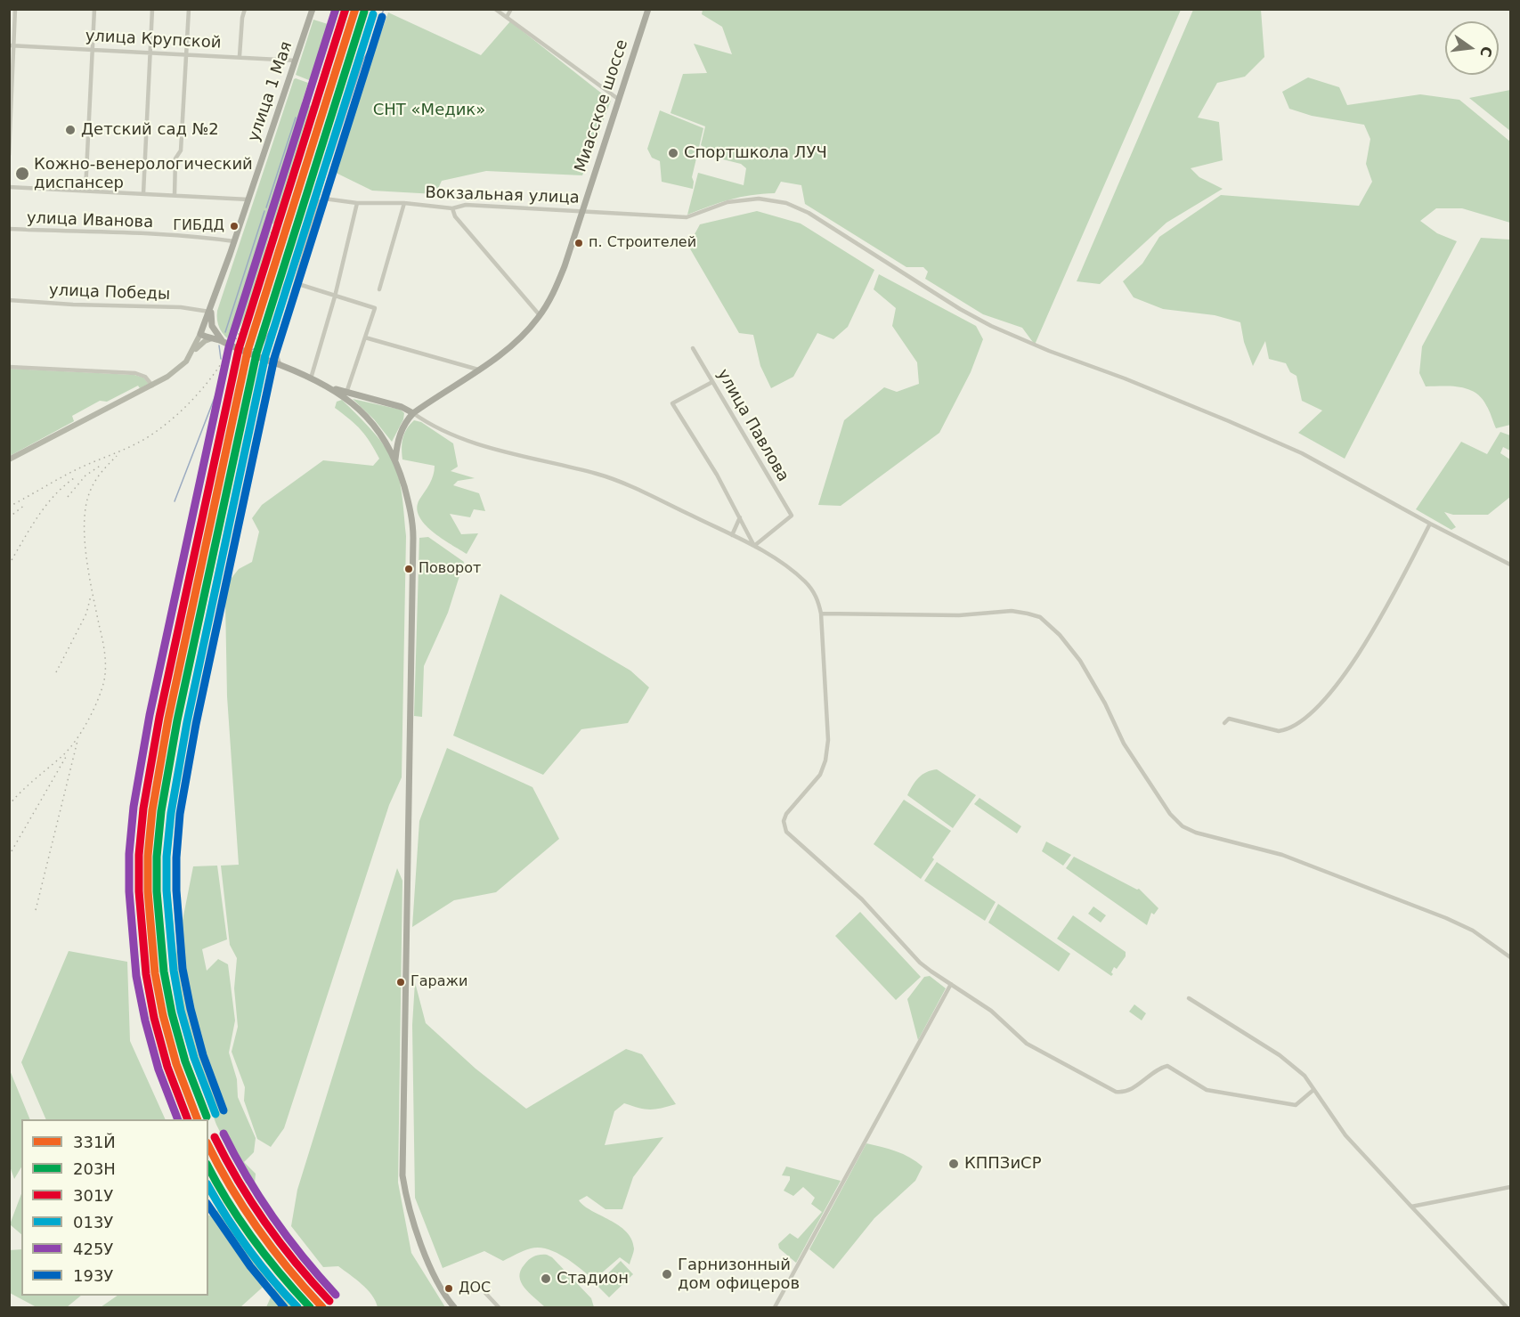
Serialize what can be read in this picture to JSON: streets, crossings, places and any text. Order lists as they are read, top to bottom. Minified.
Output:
{"streets":{"main road":["улица 1 Мая","Миасское шоссе"],"street":["улица Крупской","Вокзальная улица","улица Иванова","улица Победы","улица Павлова"]},"crossings":[["улица Крупской","улица 1 Мая"],["улица 1 Мая","улица Иванова"],["улица 1 Мая","улица Победы"],["Миасское шоссе","Вокзальная улица"]],"parks":["СНТ «Медик»"],"places":["Детский сад №2","Спортшкола ЛУЧ","Кожно-венерологический диспансер","ГИБДД","п. Строителей","Поворот","Гаражи","КППЗиСР","Гарнизонный дом офицеров","Стадион","ДОС"],"lines":["transit line 331Й","transit line 301У","transit line 425У","transit line 203Н","transit line 013У","transit line 193У"],"legend":["331Й","203Н","301У","013У","425У","193У"],"north":"right"}
